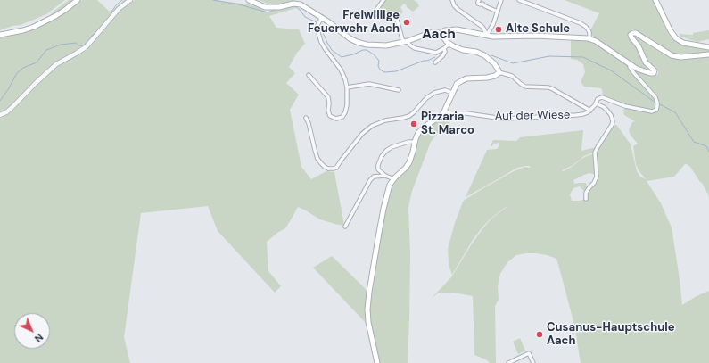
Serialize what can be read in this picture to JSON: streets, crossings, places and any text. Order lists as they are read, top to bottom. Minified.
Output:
{"streets":{"street":["Auf der Wiese"]},"districts":["Aach"],"places":["Freiwillige Feuerwehr Aach","Alte Schule","Pizzaria St. Marco","Cusanus-Hauptschule Aach"],"north":"bottom right"}
